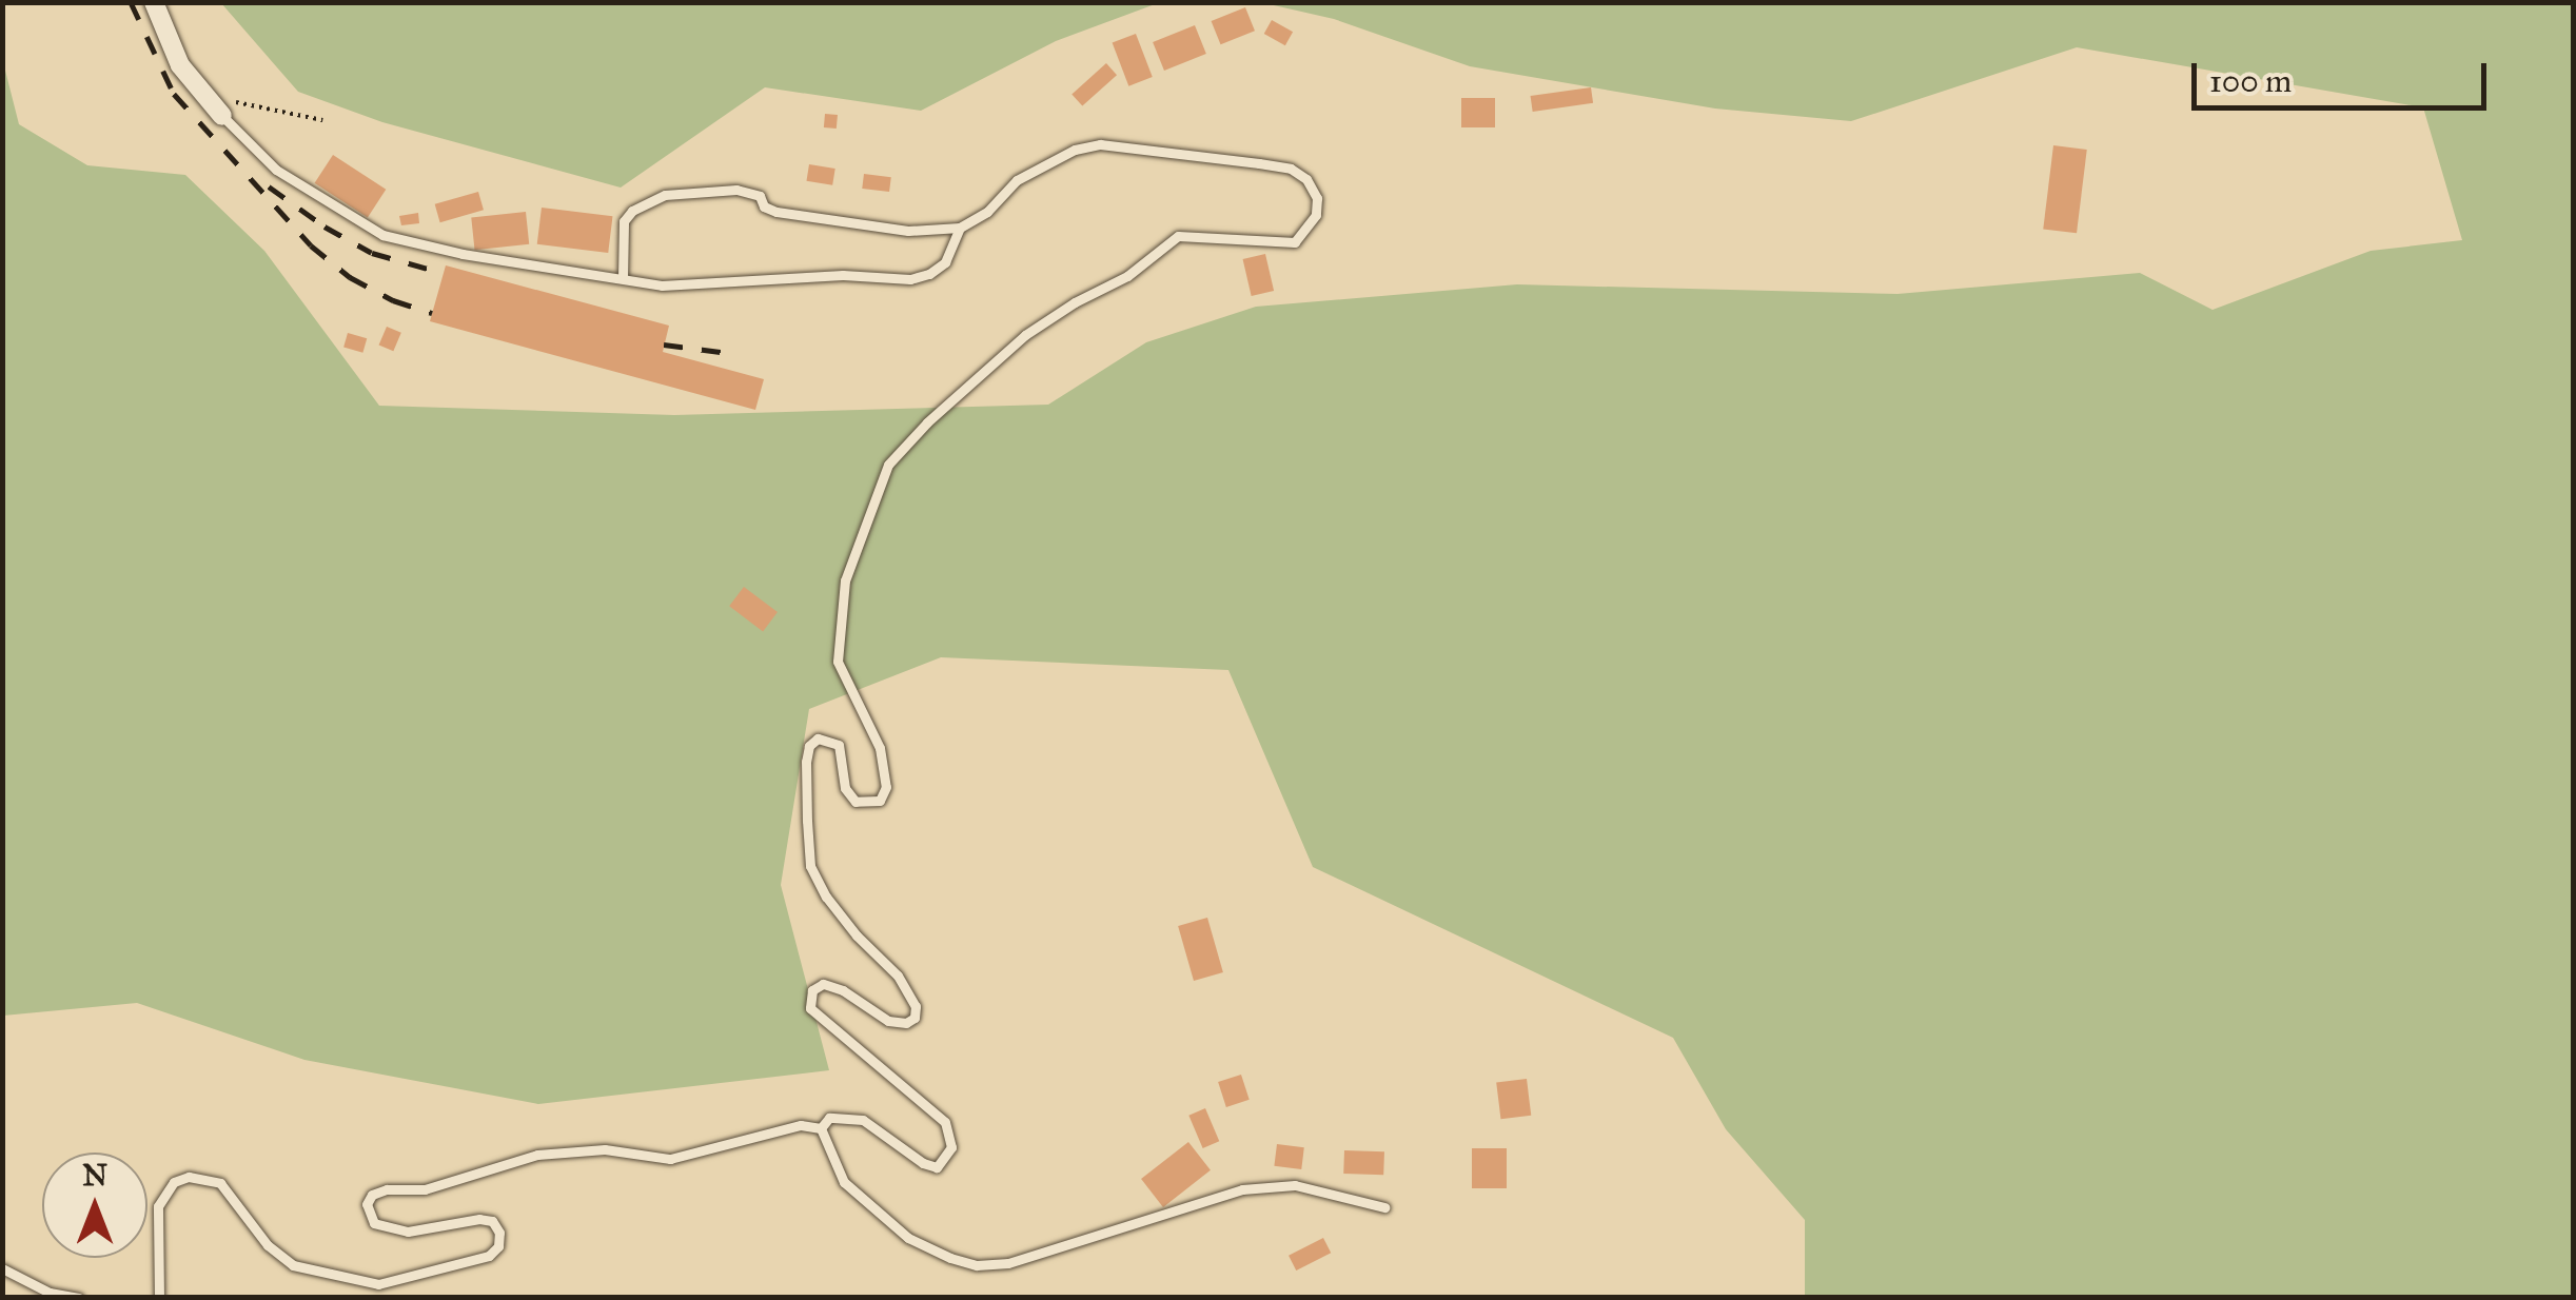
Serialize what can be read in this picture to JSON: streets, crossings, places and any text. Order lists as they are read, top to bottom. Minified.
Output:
{"scale_bar":"100 m","north":"top"}
